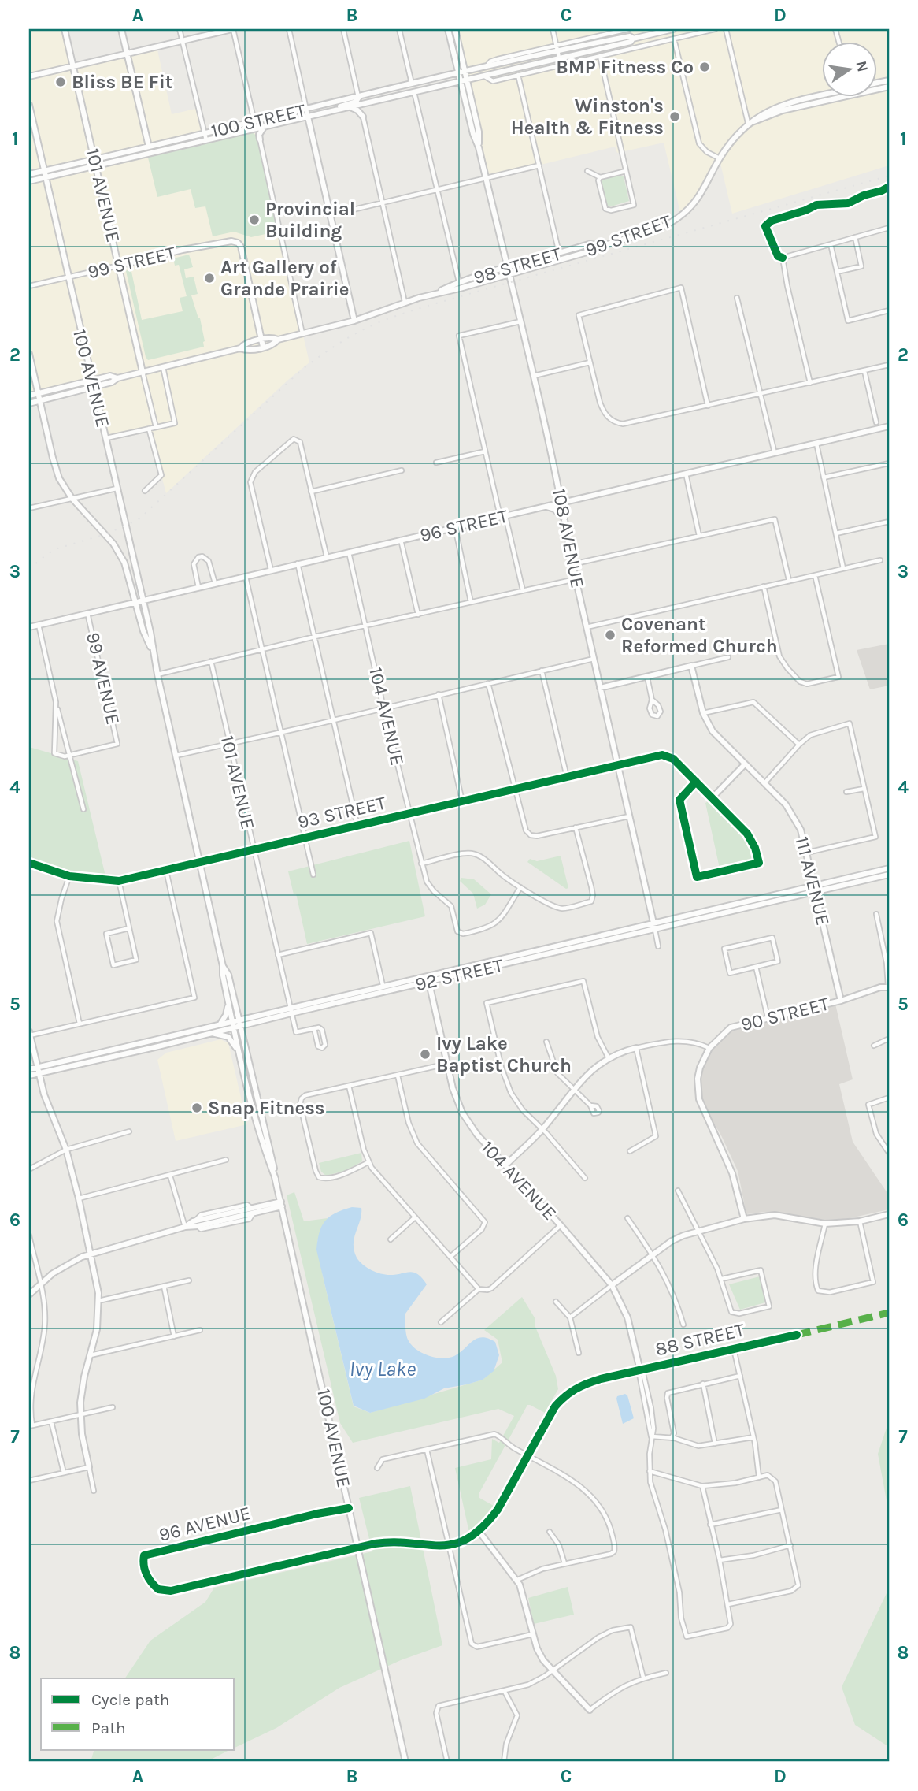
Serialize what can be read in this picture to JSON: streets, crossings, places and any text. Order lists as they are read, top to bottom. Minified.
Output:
{"streets":{"street":["100 STREET","101 AVENUE","99 STREET","98 STREET","100 AVENUE","96 STREET","108 AVENUE","99 AVENUE","104 AVENUE","93 STREET","111 AVENUE","92 STREET","90 STREET","88 STREET","96 AVENUE"]},"crossings":[["100 STREET","101 AVENUE"],["100 STREET","100 AVENUE"],["100 STREET","108 AVENUE"],["101 AVENUE","99 STREET"],["101 AVENUE","98 STREET"],["101 AVENUE","93 STREET"],["101 AVENUE","92 STREET"],["99 STREET","98 STREET"],["99 STREET","100 AVENUE"],["98 STREET","100 AVENUE"],["98 STREET","108 AVENUE"],["100 AVENUE","96 STREET"],["100 AVENUE","93 STREET"],["100 AVENUE","92 STREET"],["100 AVENUE","96 AVENUE"],["96 STREET","108 AVENUE"],["96 STREET","99 AVENUE"],["96 STREET","104 AVENUE"],["108 AVENUE","93 STREET"],["108 AVENUE","92 STREET"],["104 AVENUE","93 STREET"],["104 AVENUE","92 STREET"],["104 AVENUE","88 STREET"],["111 AVENUE","92 STREET"],["111 AVENUE","90 STREET"]],"water":["Ivy Lake"],"places":["BMP Fitness Co","Bliss BE Fit","Winston's Health & Fitness","Provincial Building","Art Gallery of Grande Prairie","Covenant Reformed Church","Ivy Lake Baptist Church","Snap Fitness"],"legend":["Cycle path","Path"],"north":"right","grid":{"columns":["A","B","C","D"],"rows":["1","2","3","4","5","6","7","8"]}}
